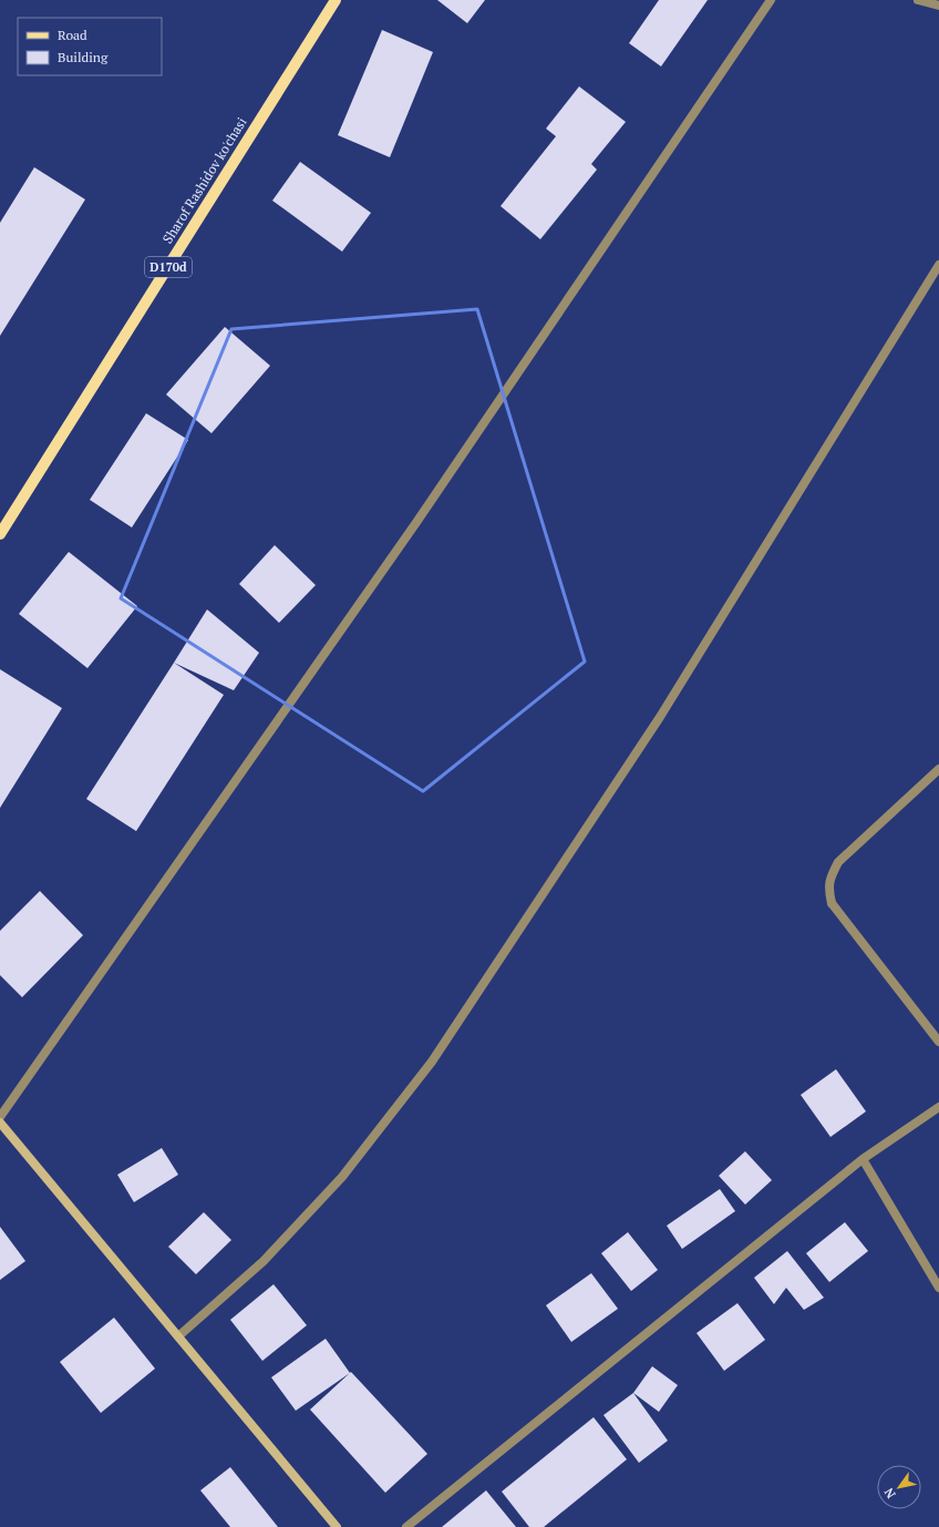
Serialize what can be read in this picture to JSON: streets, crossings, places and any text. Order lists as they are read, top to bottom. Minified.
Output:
{"streets":{"main road":["Sharof Rashidov ko'chasi","D170d"]},"legend":["Road","Building"],"north":"bottom left"}
